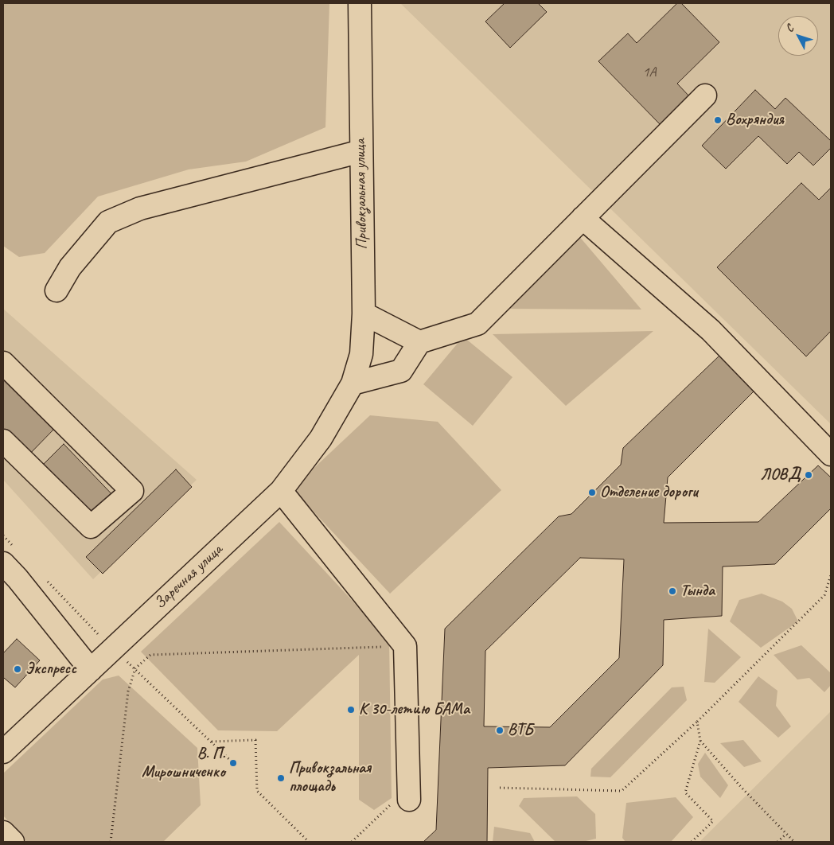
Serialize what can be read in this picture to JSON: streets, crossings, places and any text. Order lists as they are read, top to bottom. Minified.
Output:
{"streets":{"street":["Привокзальная улица","Заречная улица"]},"crossings":[["Привокзальная улица","Заречная улица"]],"places":["Вохряндия","ЛОВД","Отделение дороги","Тында","Экспресс","К 30-летию БАМа","ВТБ","В. П. Мирошниченко","Привокзальная площадь"],"house_numbers":["1А"],"north":"top left"}
